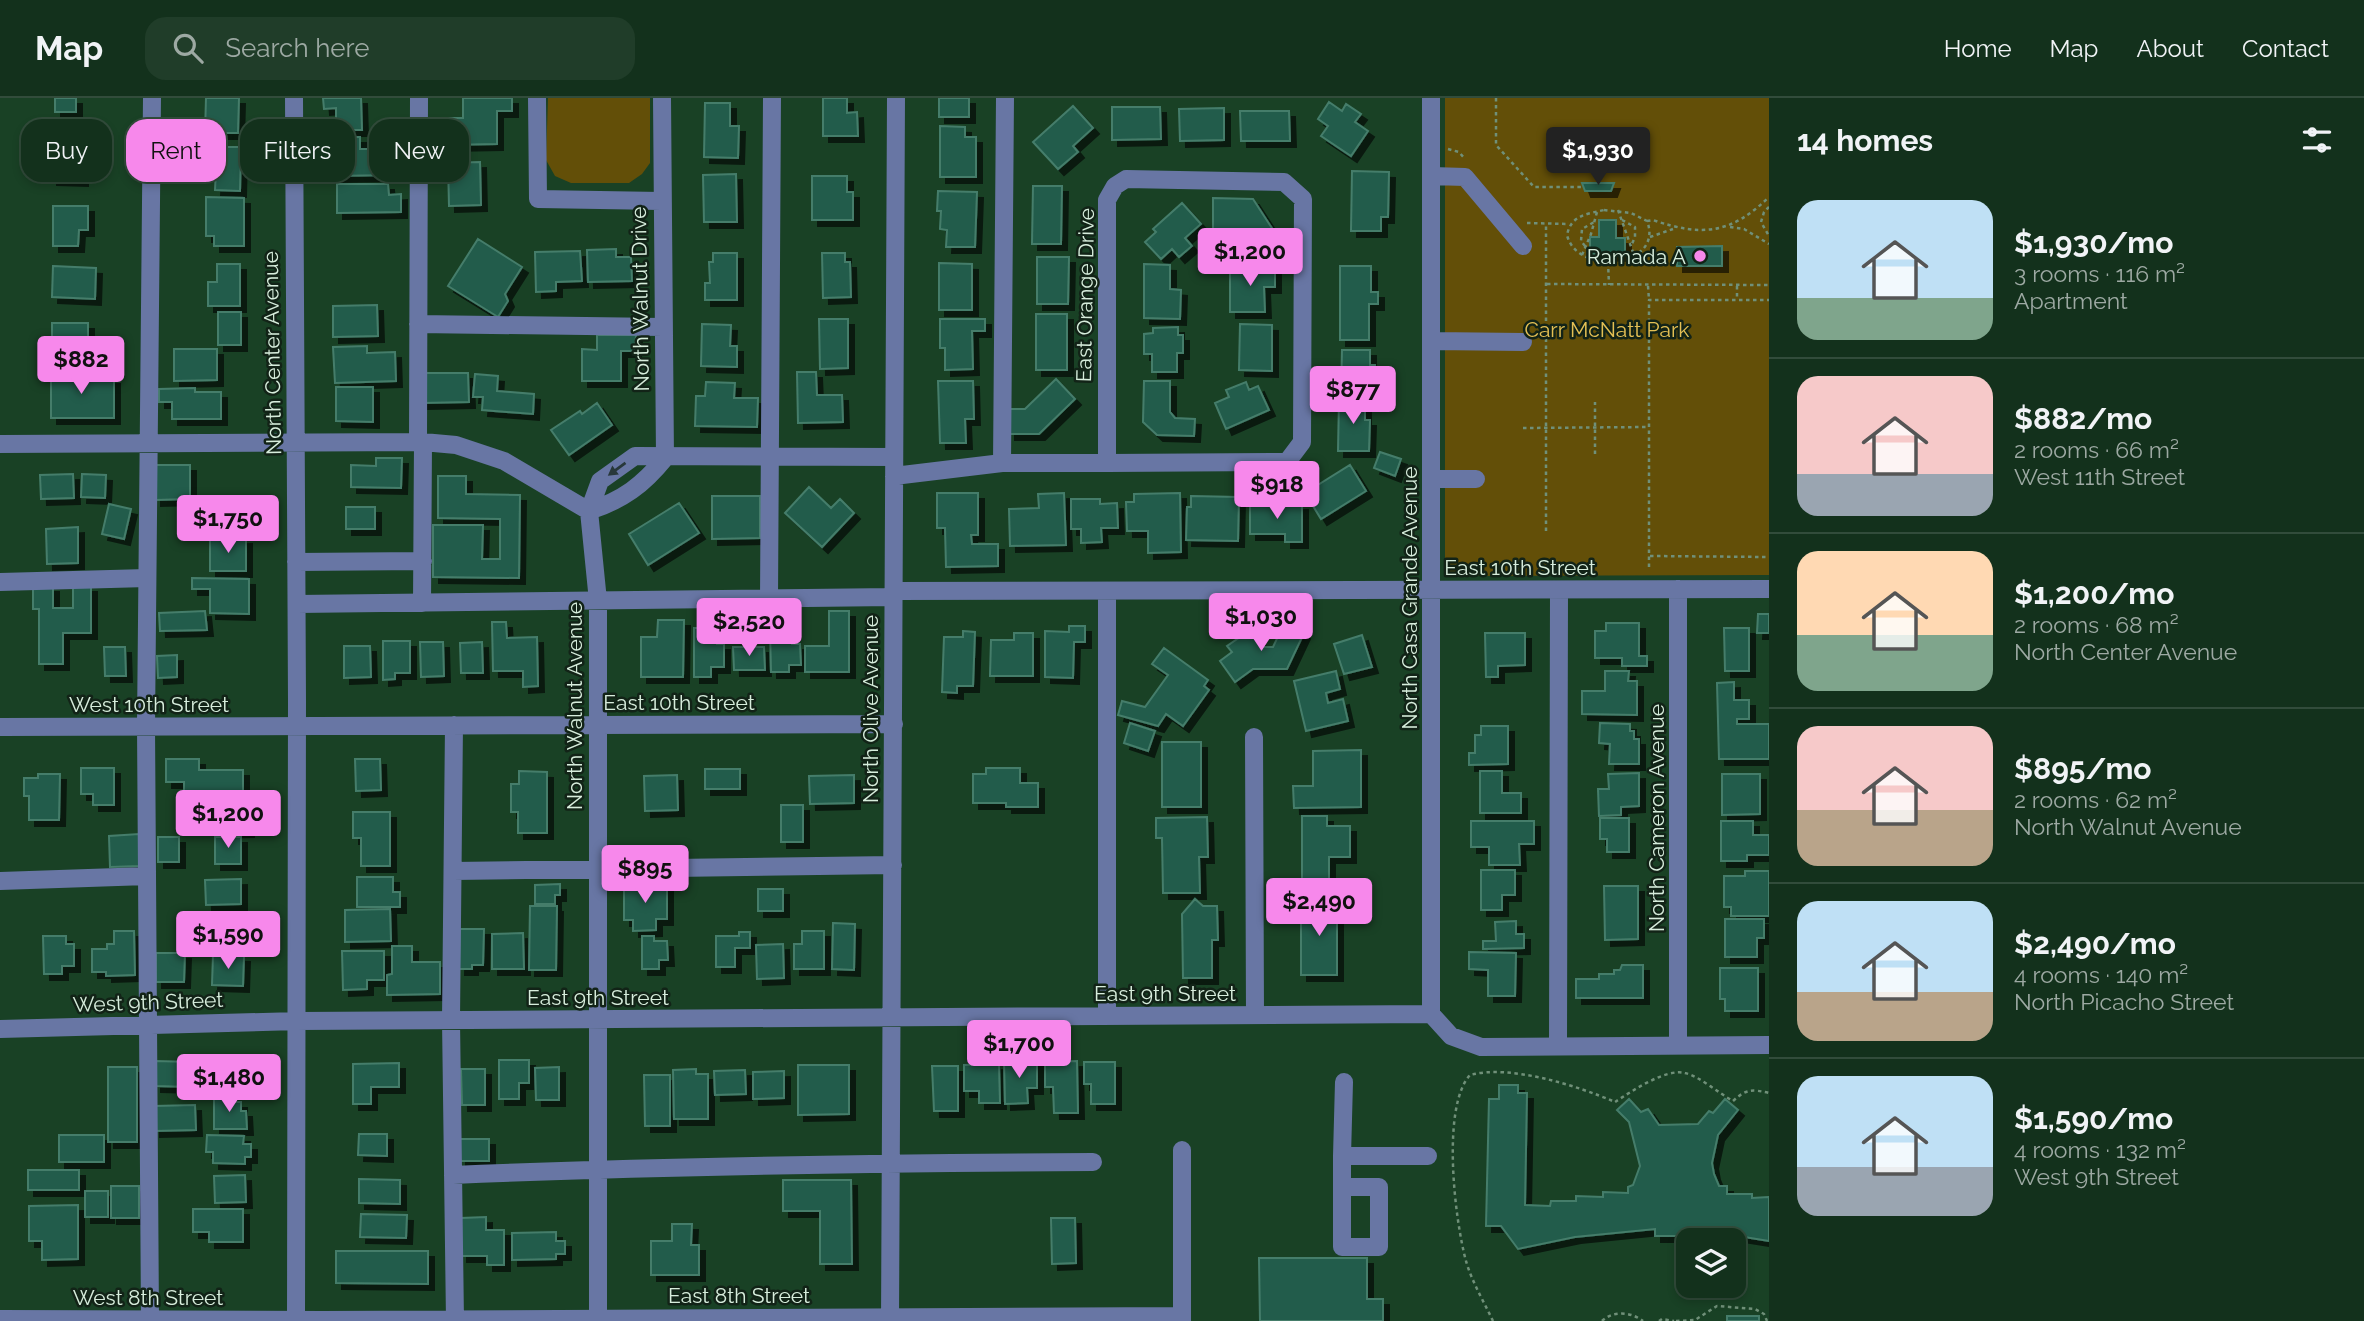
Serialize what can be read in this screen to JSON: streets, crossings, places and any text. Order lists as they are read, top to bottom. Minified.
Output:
{"streets":{"street":["East Orange Drive","North Walnut Drive","North Center Avenue","East 10th Street","North Casa Grande Avenue","West 10th Street","North Walnut Avenue","North Olive Avenue","North Cameron Avenue","East 9th Street","West 9th Street","East 8th Street","West 8th Street"]},"crossings":[["East Orange Drive","North Olive Avenue"],["North Center Avenue","East 10th Street"],["North Center Avenue","West 10th Street"],["North Center Avenue","East 9th Street"],["North Center Avenue","West 9th Street"],["North Center Avenue","East 8th Street"],["North Center Avenue","West 8th Street"],["East 10th Street","North Casa Grande Avenue"],["East 10th Street","West 10th Street"],["East 10th Street","North Walnut Avenue"],["East 10th Street","North Olive Avenue"],["East 10th Street","North Cameron Avenue"],["North Casa Grande Avenue","East 9th Street"],["North Walnut Avenue","East 9th Street"],["North Walnut Avenue","East 8th Street"],["North Olive Avenue","East 9th Street"],["North Olive Avenue","East 8th Street"],["East 9th Street","West 9th Street"],["East 8th Street","West 8th Street"]],"parks":["Carr McNatt Park"],"places":["Ramada A"],"page":{"header":"Map","search":"Search here","nav":["Home","Map","About","Contact"],"heading":"14 homes","chip":["Buy","Rent","Filters","New"],"price":["$1,930","$1,200","$882","$877","$918","$1,750","$1,030","$2,520","$1,200","$895","$2,490","$1,590","$1,700","$1,480"],"list":[{"name":"$1,930/mo","note":"3 rooms · 116 m² · Apartment"},{"name":"$882/mo","note":"2 rooms · 66 m² · West 11th Street"},{"name":"$1,200/mo","note":"2 rooms · 68 m² · North Center Avenue"},{"name":"$895/mo","note":"2 rooms · 62 m² · North Walnut Avenue"},{"name":"$2,490/mo","note":"4 rooms · 140 m² · North Picacho Street"},{"name":"$1,590/mo","note":"4 rooms · 132 m² · West 9th Street"}]}}
